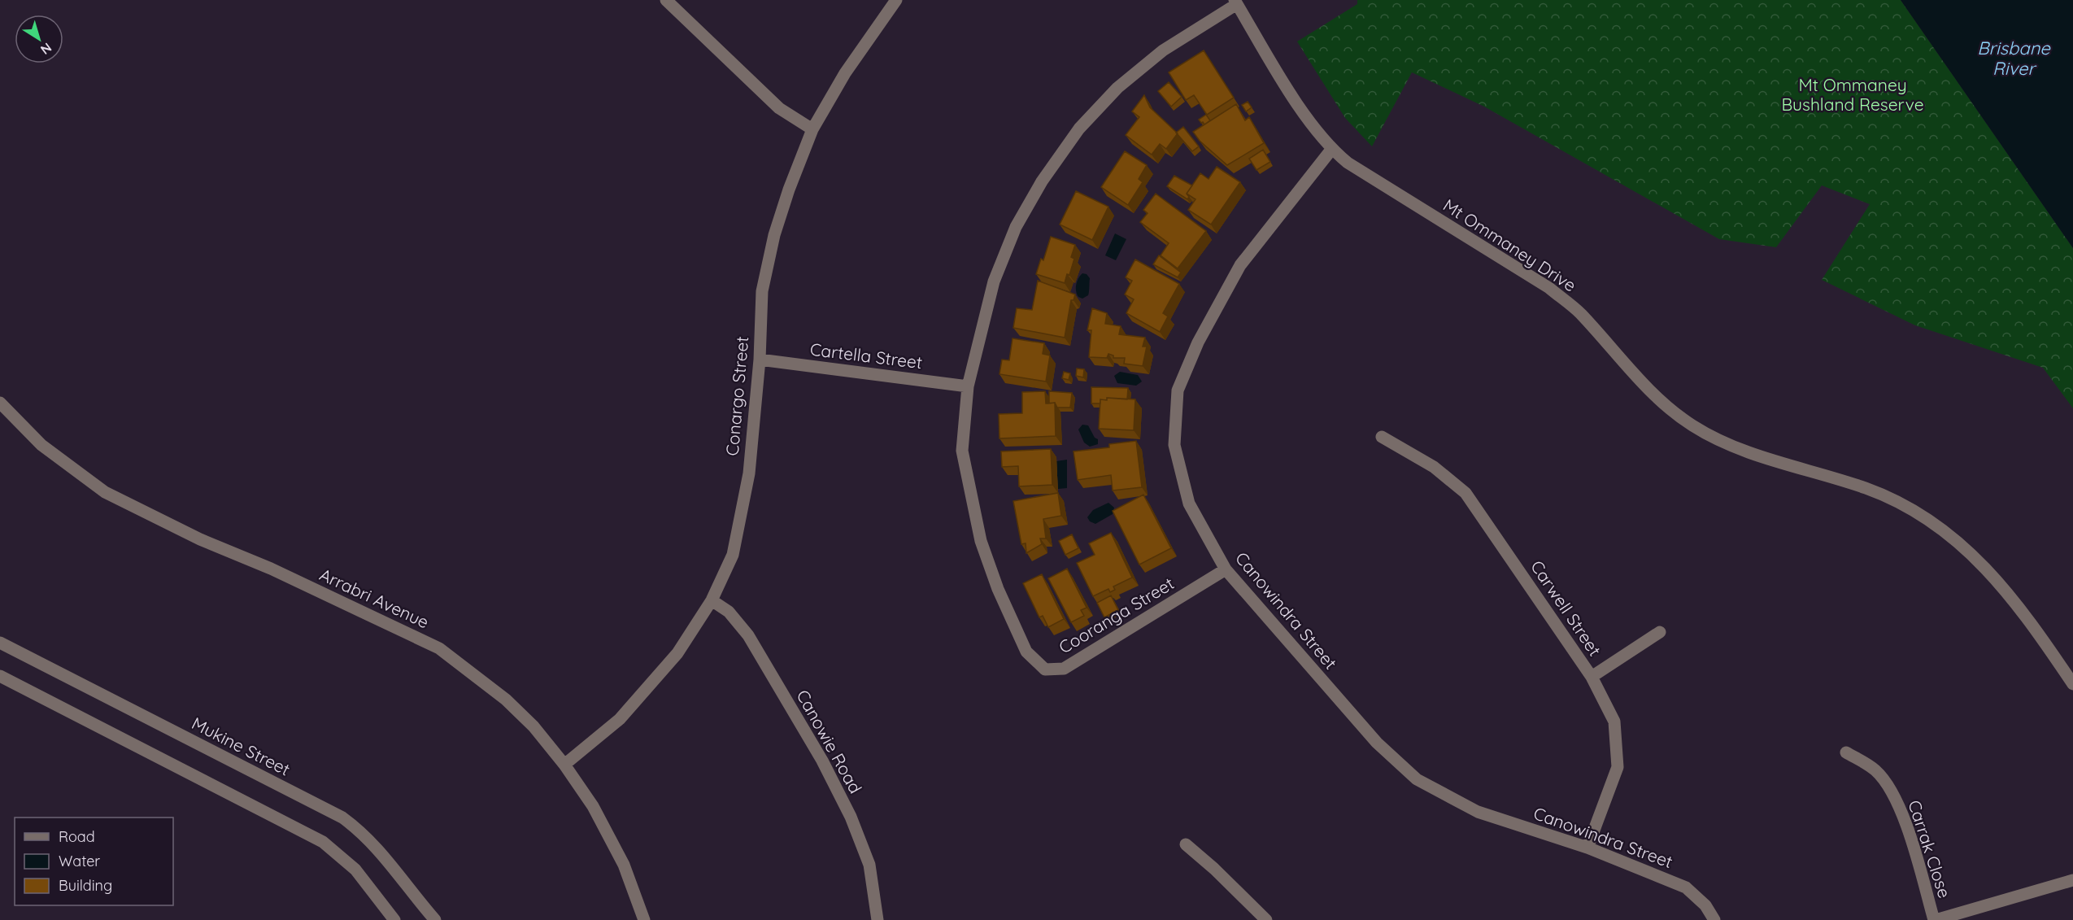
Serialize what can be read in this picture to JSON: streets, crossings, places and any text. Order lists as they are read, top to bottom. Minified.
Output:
{"streets":{"street":["Mt Ommaney Drive","Cartella Street","Conargo Street","Arrabri Avenue","Carwell Street","Canowindra Street","Cooranga Street","Canowie Road","Mukine Street","Carrak Close"]},"crossings":[["Mt Ommaney Drive","Canowindra Street"],["Mt Ommaney Drive","Cooranga Street"],["Cartella Street","Conargo Street"],["Cartella Street","Cooranga Street"],["Conargo Street","Arrabri Avenue"],["Conargo Street","Canowie Road"],["Carwell Street","Canowindra Street"],["Canowindra Street","Cooranga Street"]],"water":["Brisbane River"],"parks":["Mt Ommaney Bushland Reserve"],"legend":["Road","Water","Building"],"north":"bottom right"}
